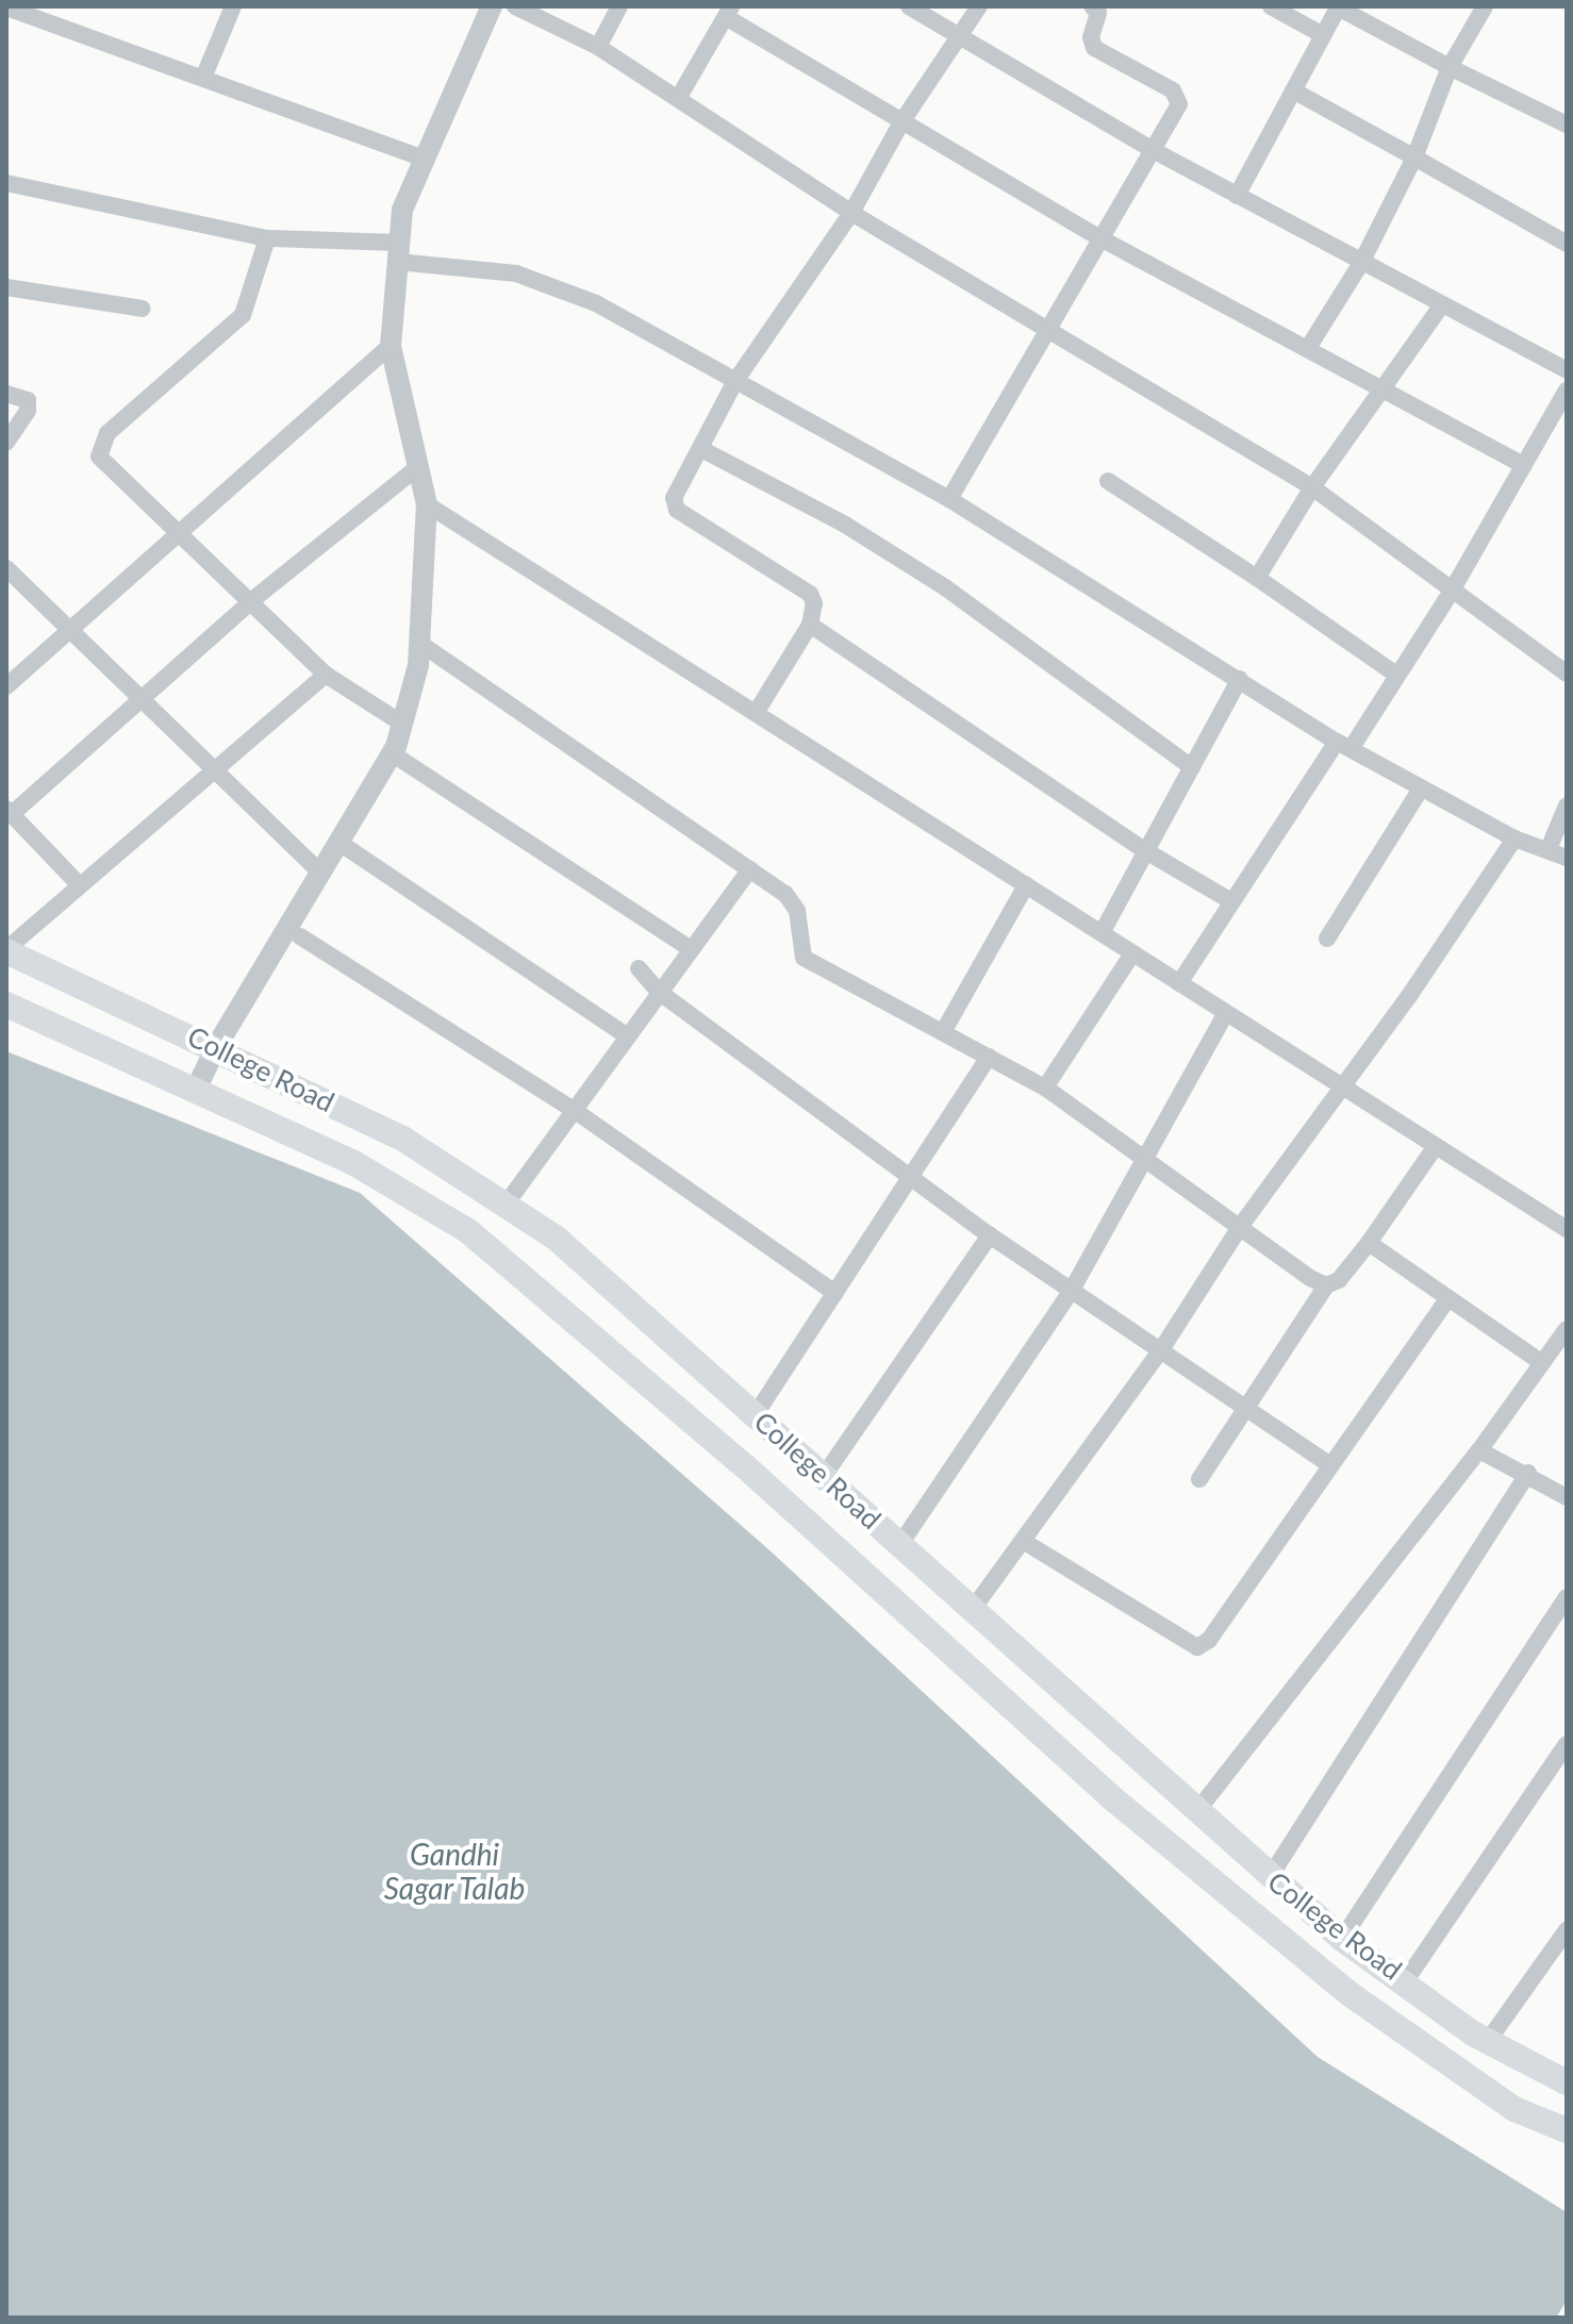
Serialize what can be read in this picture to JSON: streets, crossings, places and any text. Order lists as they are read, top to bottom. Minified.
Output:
{"streets":{"main road":["College Road"]},"water":["Gandhi Sagar Talab"]}
